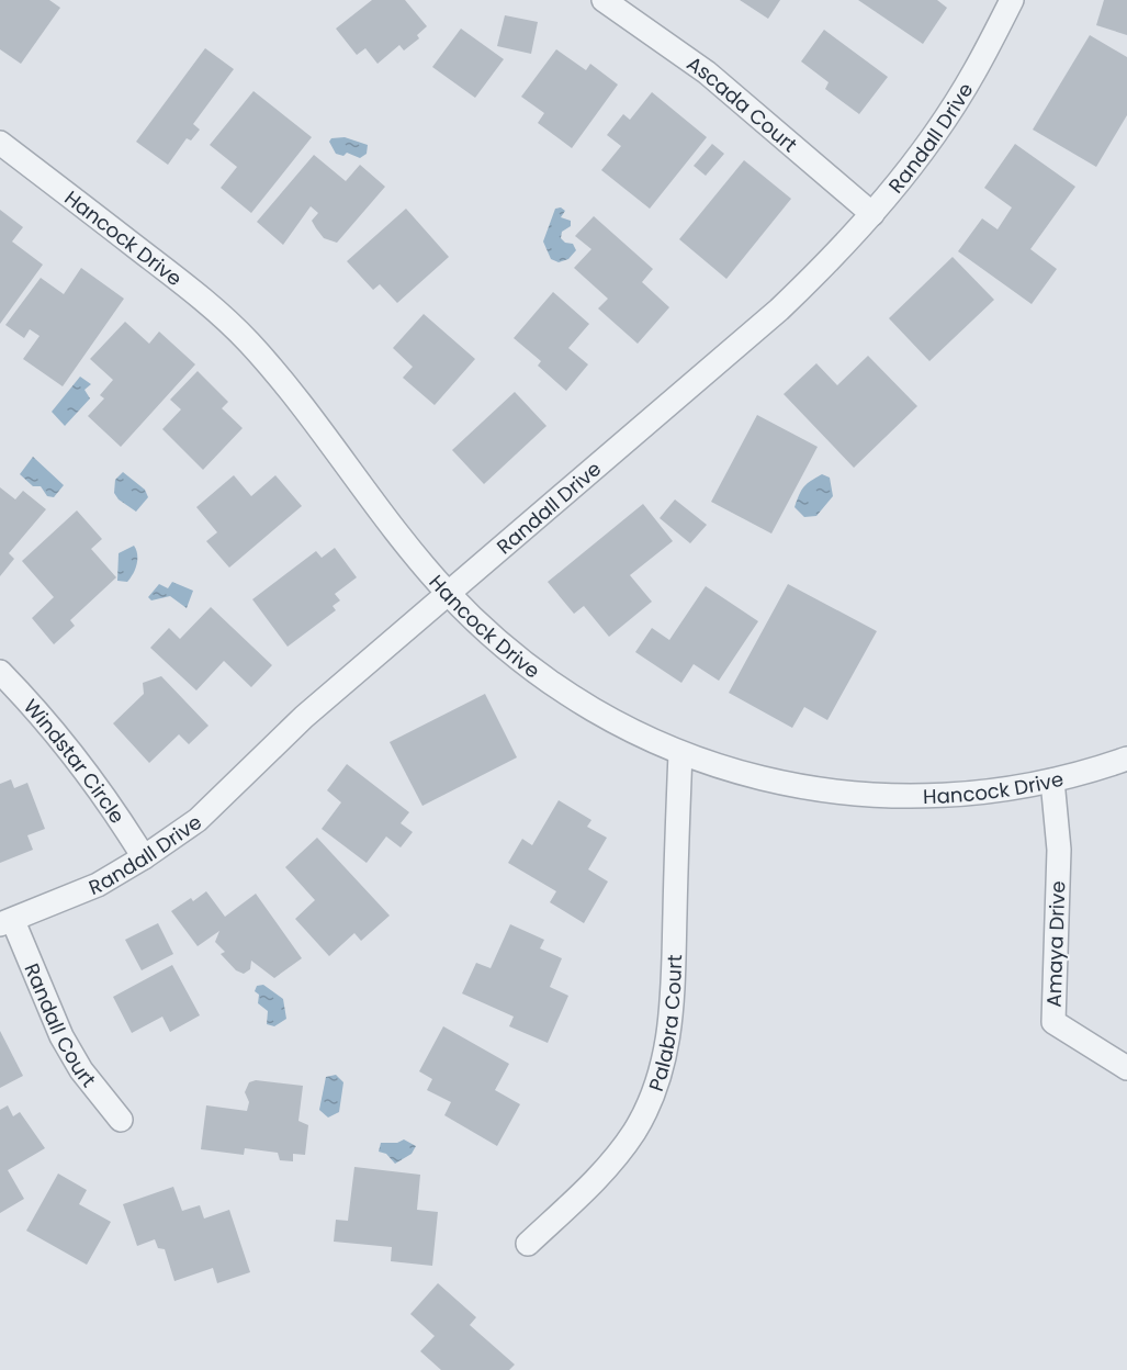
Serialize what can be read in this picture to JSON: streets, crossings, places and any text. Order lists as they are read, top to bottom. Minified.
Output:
{"streets":{"street":["Ascada Court","Randall Drive","Hancock Drive","Windstar Circle","Amaya Drive","Palabra Court","Randall Court"]},"crossings":[["Ascada Court","Randall Drive"],["Randall Drive","Hancock Drive"],["Randall Drive","Windstar Circle"],["Randall Drive","Randall Court"],["Hancock Drive","Amaya Drive"],["Hancock Drive","Palabra Court"]]}
